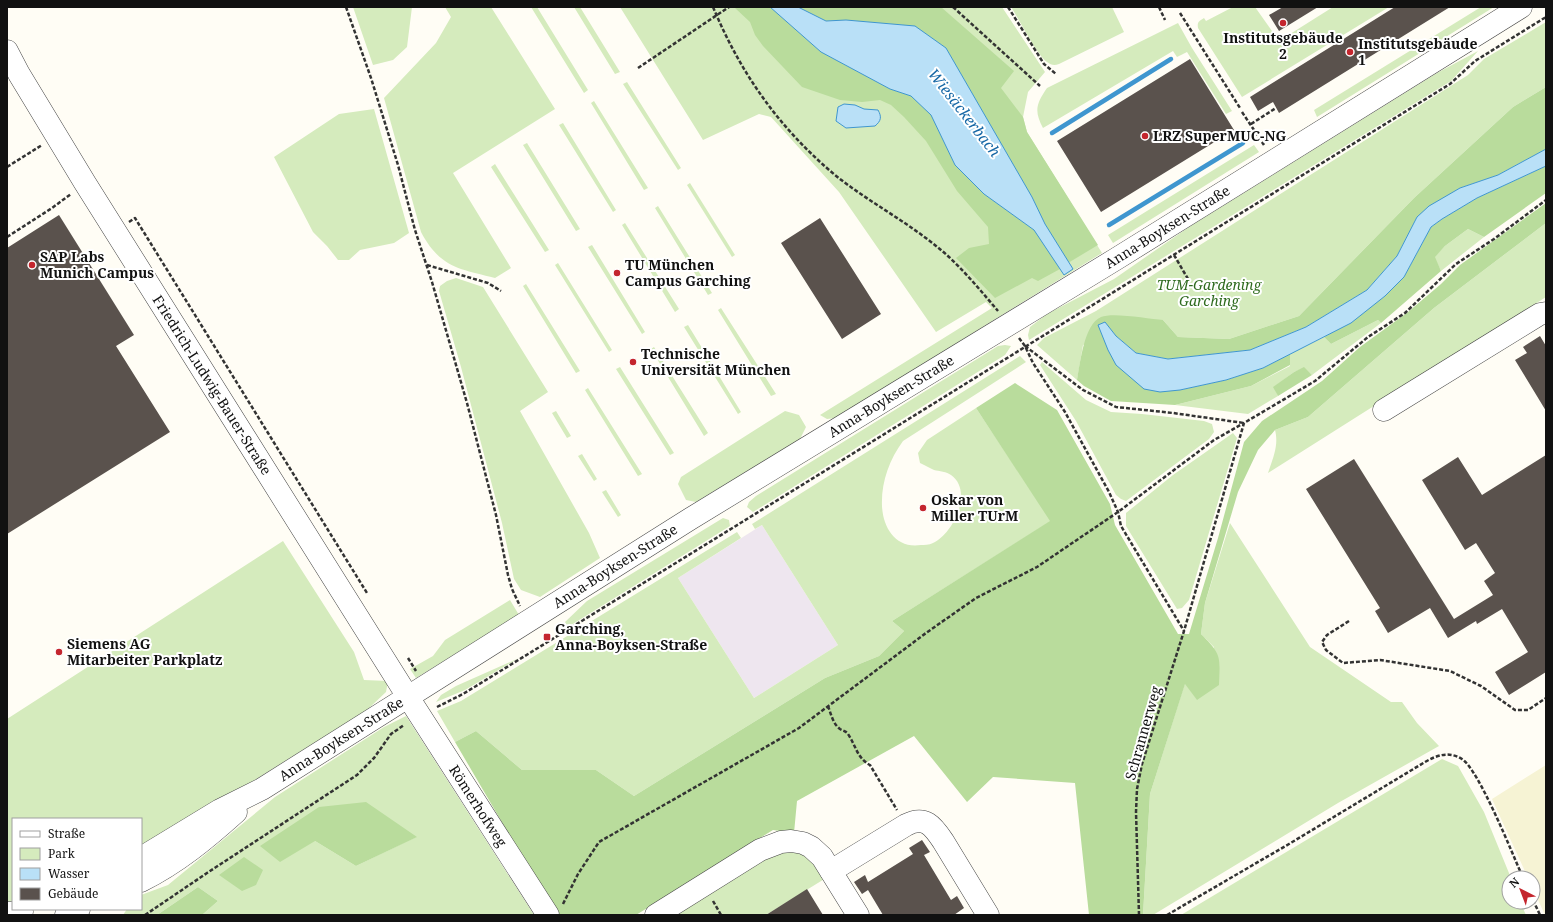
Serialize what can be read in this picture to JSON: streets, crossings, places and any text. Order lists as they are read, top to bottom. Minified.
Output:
{"streets":{"street":["Anna-Boyksen-Straße","Friedrich-Ludwig-Bauer-Straße","Römerhofweg"],"path":["Schrannerweg"]},"crossings":[["Anna-Boyksen-Straße","Friedrich-Ludwig-Bauer-Straße"],["Anna-Boyksen-Straße","Römerhofweg"],["Friedrich-Ludwig-Bauer-Straße","Römerhofweg"]],"water":["Wiesäckerbach"],"parks":["TUM-Gardening Garching"],"places":{"other":["Institutsgebäude 2","Institutsgebäude 1","LRZ SuperMUC-NG","SAP Labs Munich Campus","TU München Campus Garching","Technische Universität München","Oskar von Miller TUrM","Siemens AG Mitarbeiter Parkplatz"],"transit":["Garching, Anna-Boyksen-Straße"]},"legend":["Straße","Park","Wasser","Gebäude"],"north":"top left"}
